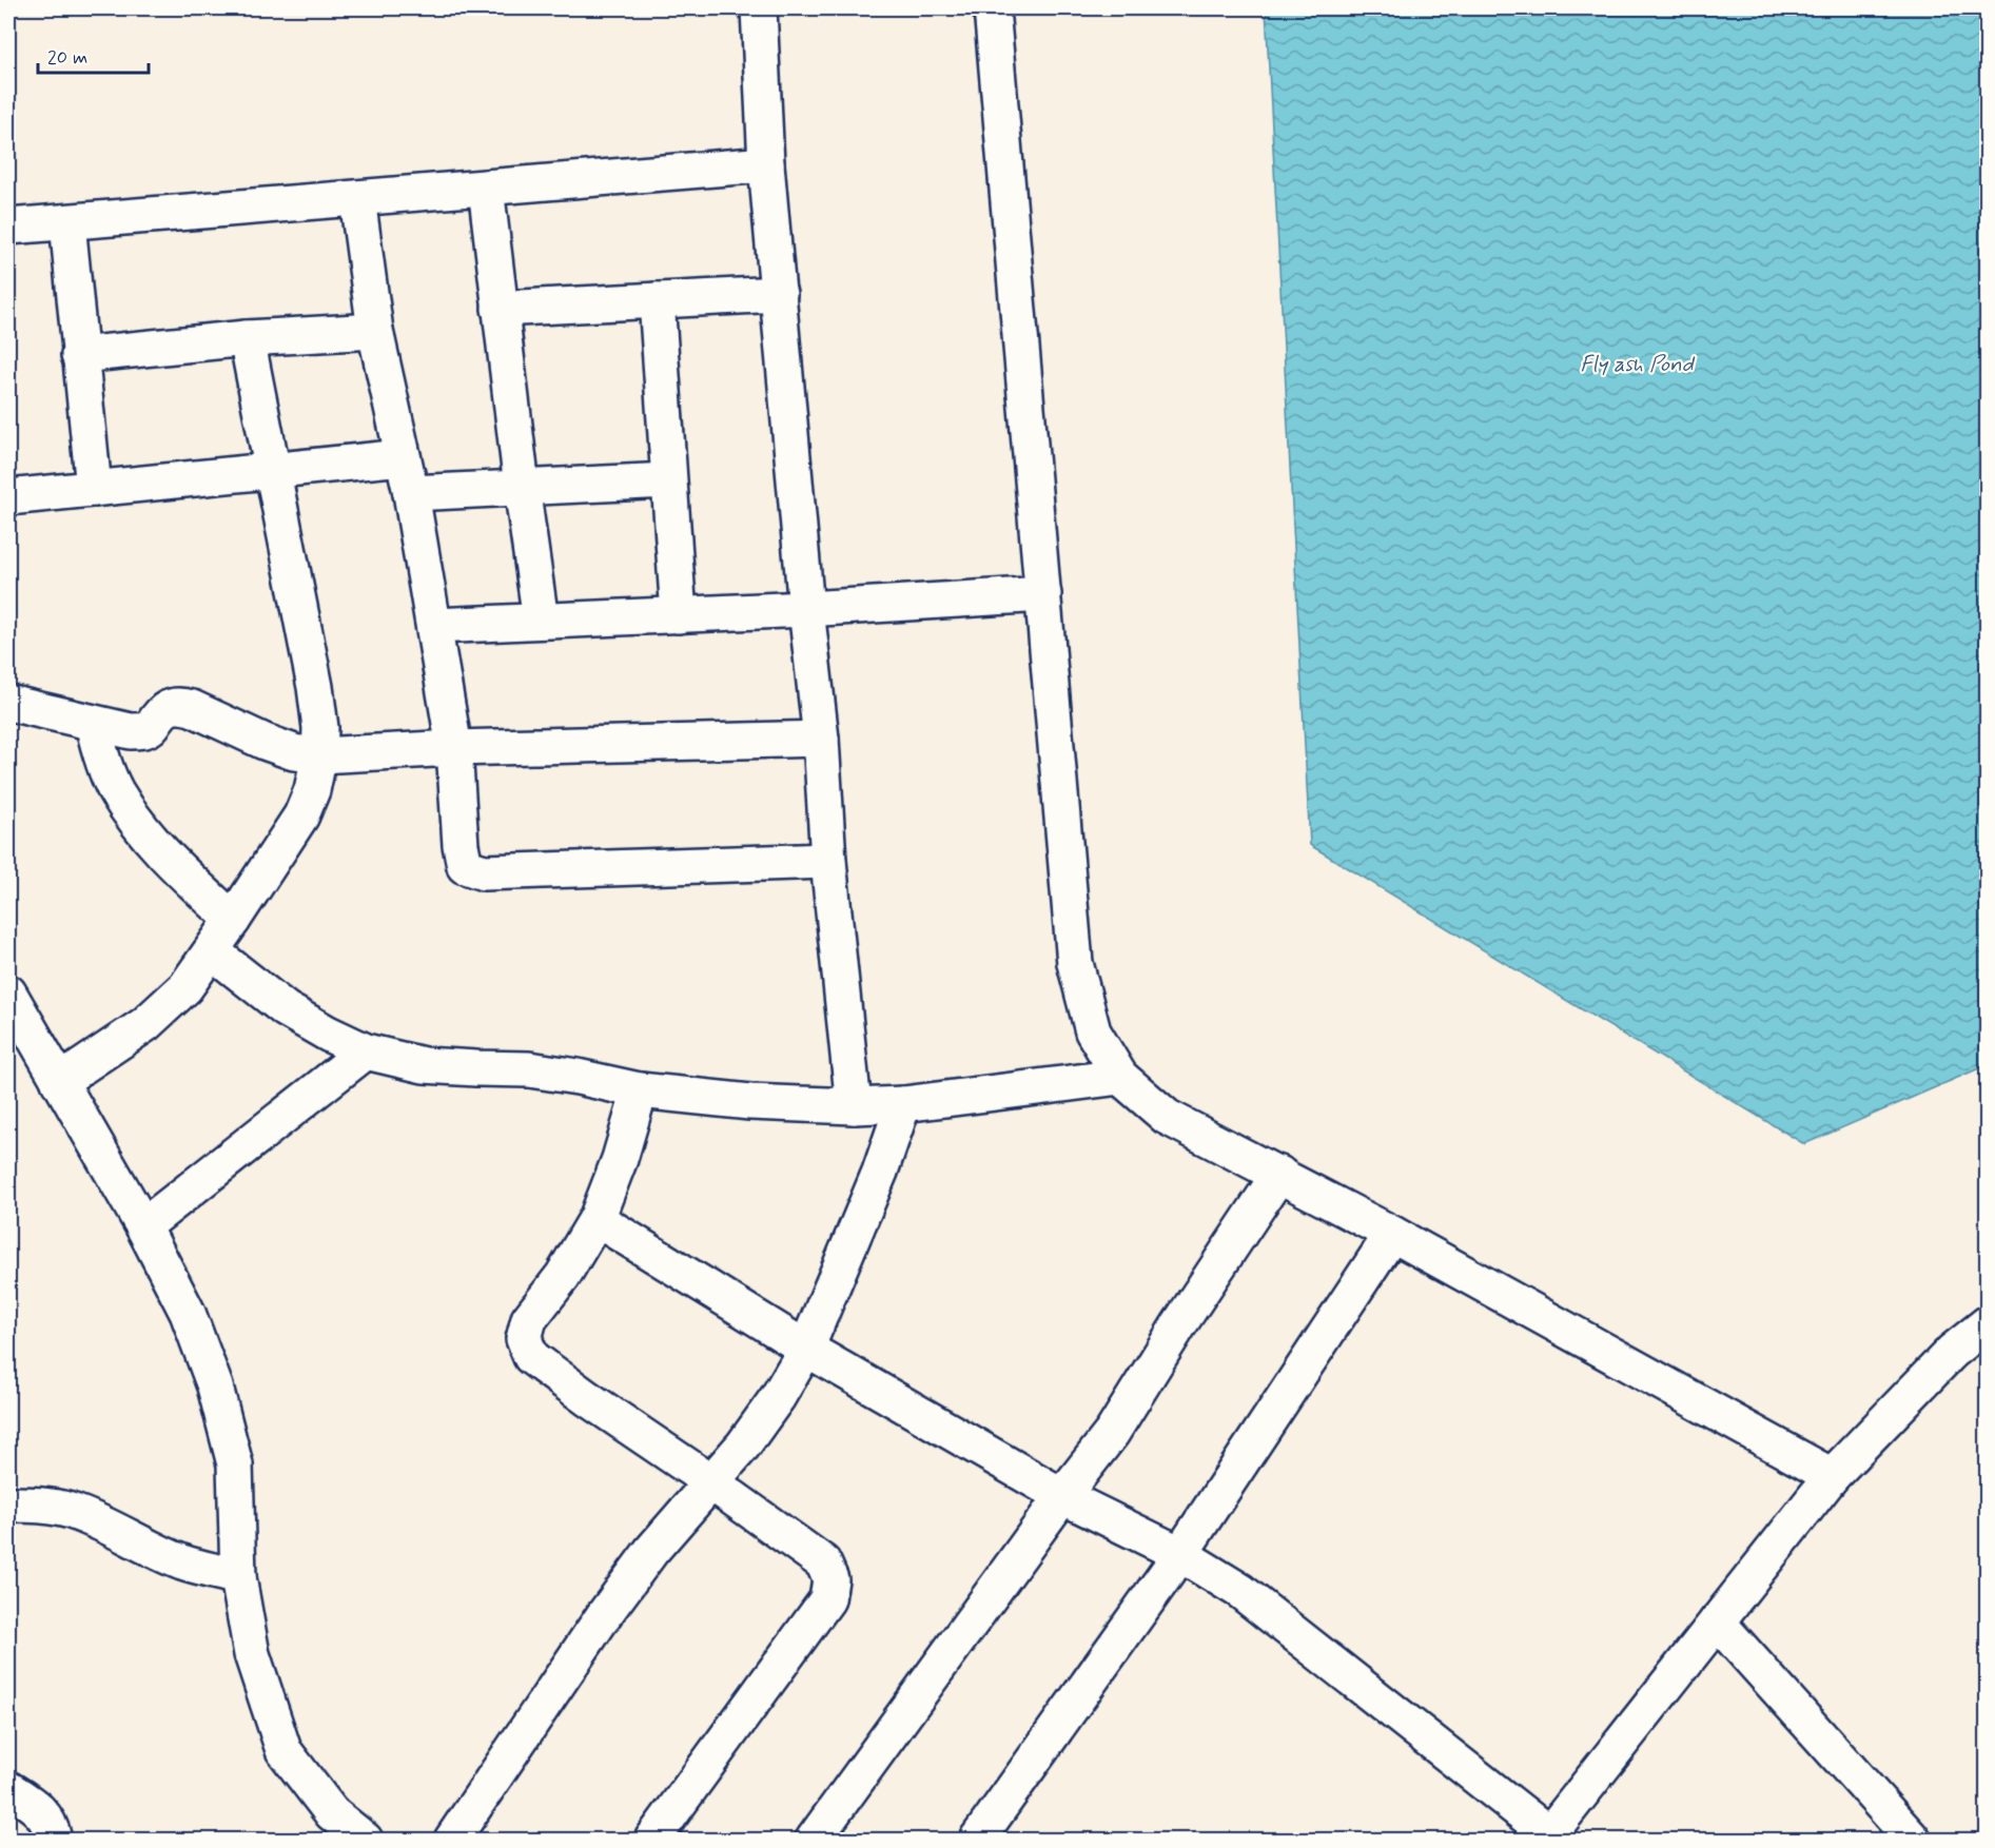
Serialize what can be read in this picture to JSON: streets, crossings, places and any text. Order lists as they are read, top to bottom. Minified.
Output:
{"water":["Fly ash Pond"],"scale_bar":"20 m"}
